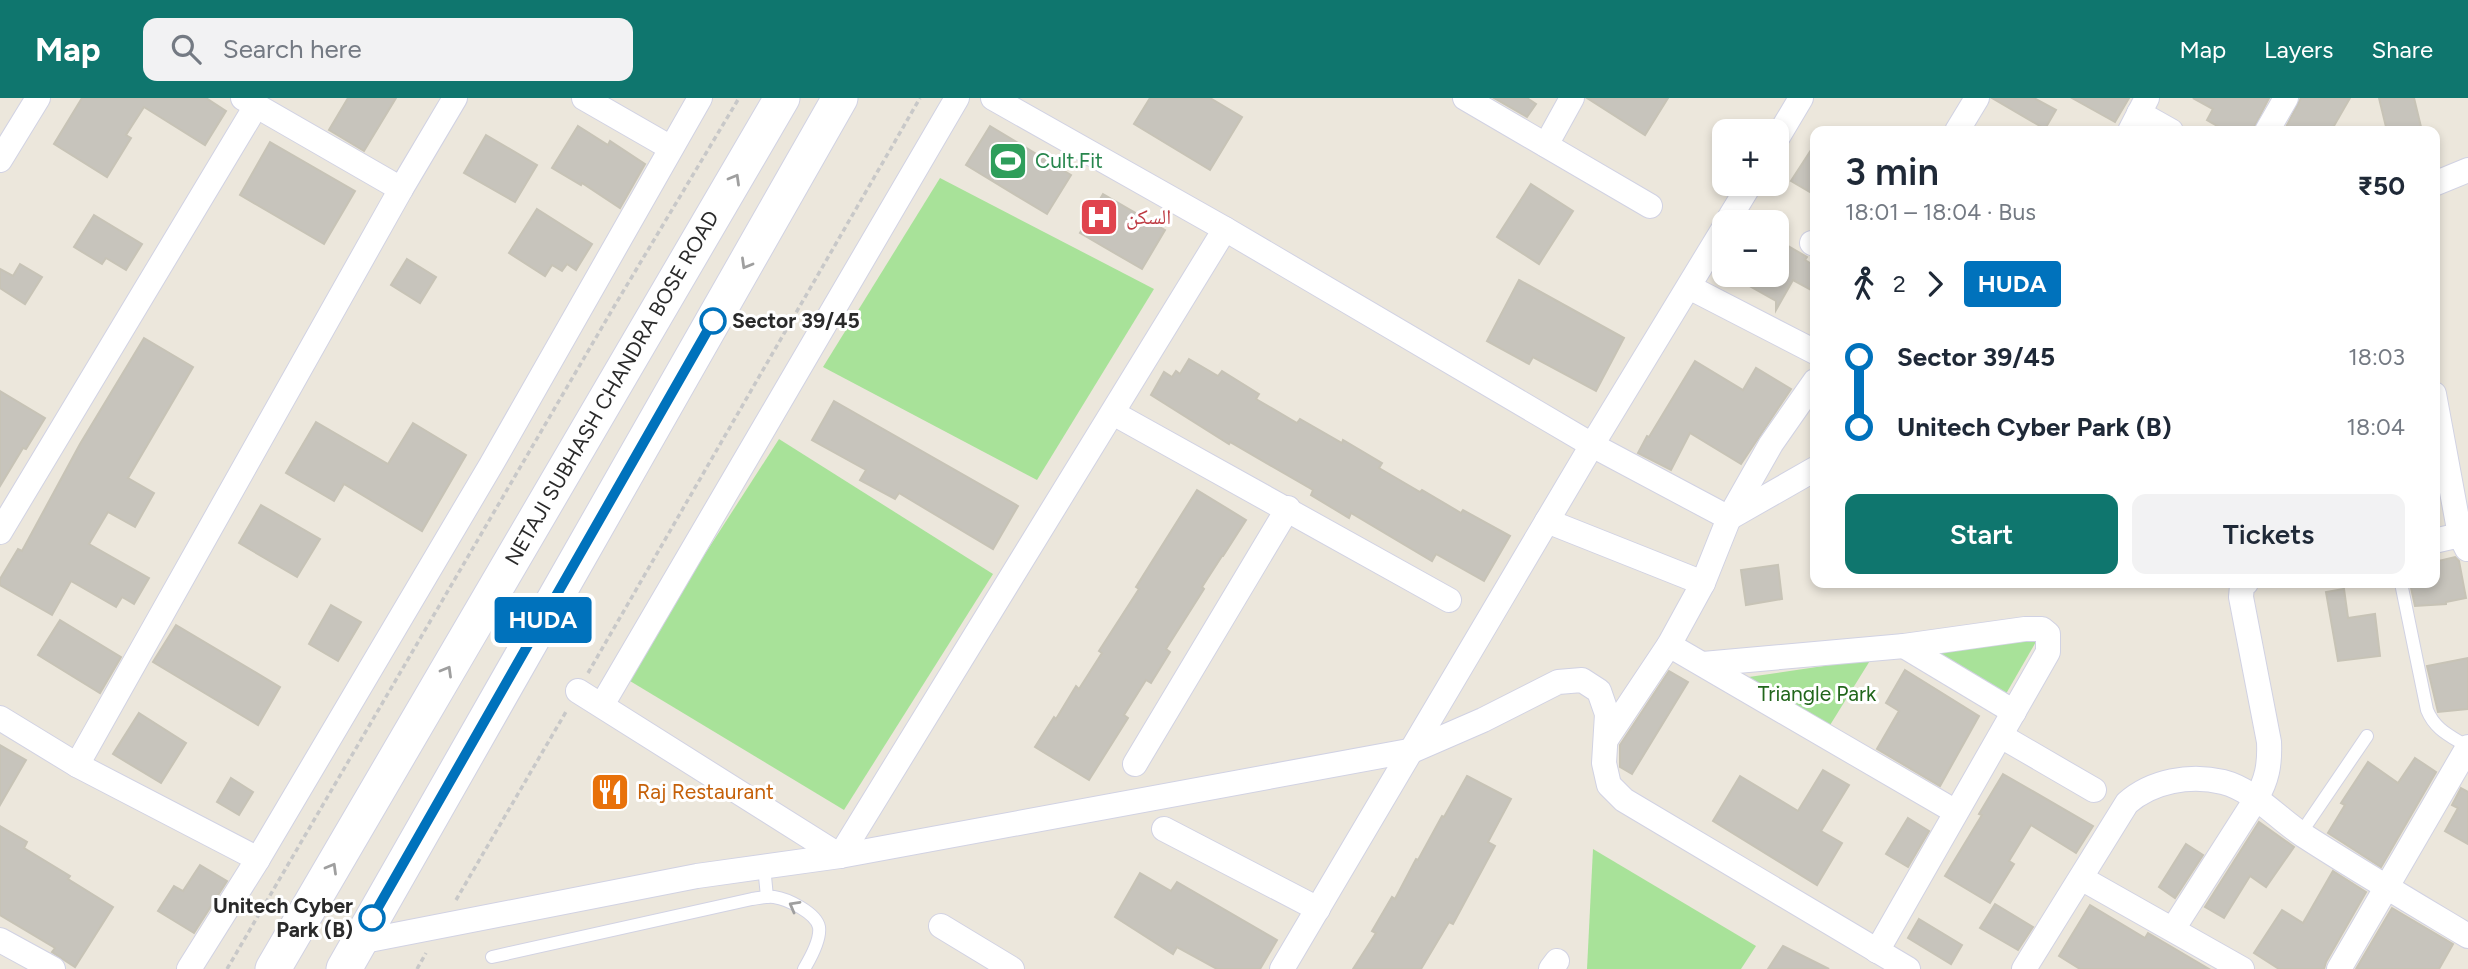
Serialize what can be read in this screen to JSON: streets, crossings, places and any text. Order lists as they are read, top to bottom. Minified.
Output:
{"streets":{"main road":["NETAJI SUBHASH CHANDRA BOSE ROAD"]},"parks":["Triangle Park"],"places":{"sports":["Cult.Fit"],"hospital":["السكن"],"other":["Sector 39/45","Unitech Cyber Park (B)"],"restaurant":["Raj Restaurant"]},"lines":["bus line HUDA"],"page":{"header":"Map","search":"Search here","nav":["Map","Layers","Share"],"on_map":"HUDA","map_buttons":["+","−"],"heading":["3 min","18:01 – 18:04 · Bus","₹50"],"legs":["2","HUDA"],"list":[{"name":"Sector 39/45","value":"18:03"},{"name":"Unitech Cyber Park (B)","value":"18:04"}],"buttons":["Start","Tickets"]}}
